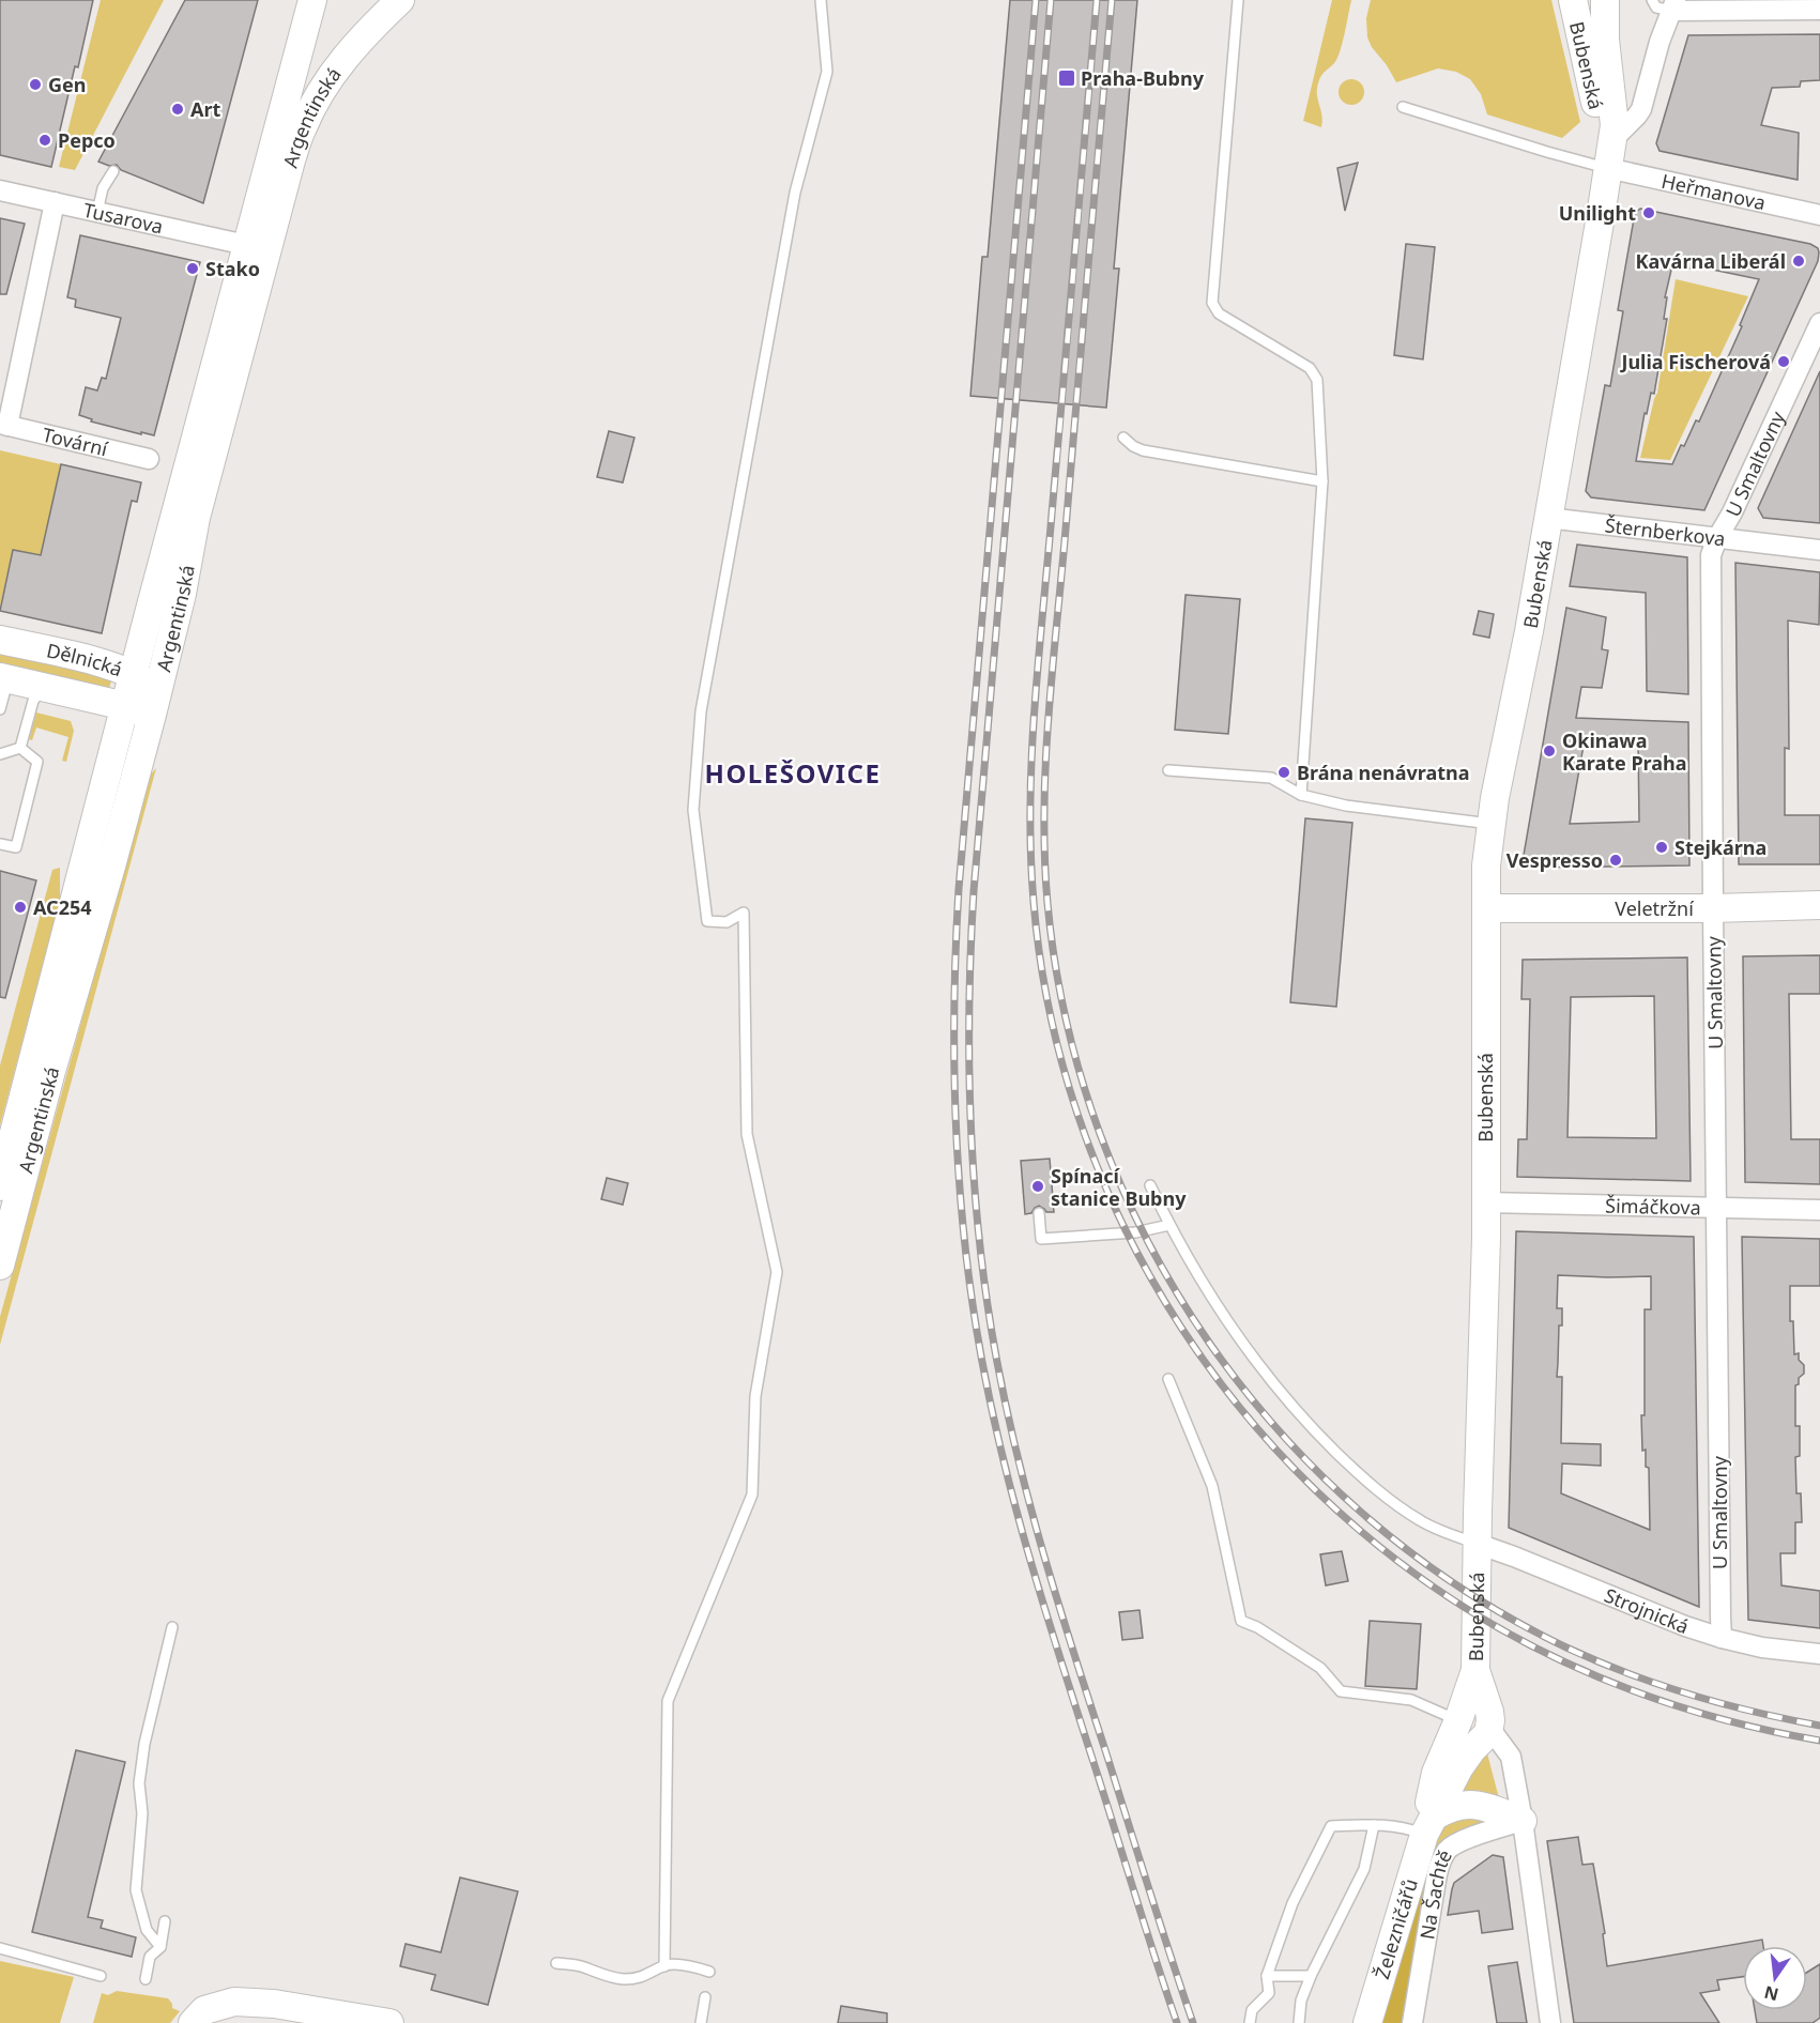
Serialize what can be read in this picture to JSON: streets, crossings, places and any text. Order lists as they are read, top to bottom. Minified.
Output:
{"streets":{"main road":["Bubenská","Argentinská","Dělnická","Veletržní","Železničářů"],"street":["Heřmanova","Tusarova","Tovární","U Smaltovny","Šternberkova","Šimáčkova","Strojnická","Na Šachtě"]},"crossings":[["Bubenská","Heřmanova"],["Bubenská","Šternberkova"],["Bubenská","Veletržní"],["Bubenská","Šimáčkova"],["Bubenská","Strojnická"],["Bubenská","Železničářů"],["Argentinská","Tusarova"],["Argentinská","Dělnická"],["U Smaltovny","Šternberkova"],["U Smaltovny","Veletržní"],["U Smaltovny","Šimáčkova"],["U Smaltovny","Strojnická"]],"districts":["HOLEŠOVICE"],"places":{"transit":["Praha-Bubny"],"other":["Gen","Art","Pepco","Unilight","Kavárna Liberál","Stako","Julia Fischerová","Okinawa Karate Praha","Brána nenávratna","Stejkárna","Vespresso","AC254","Spínací stanice Bubny"]},"north":"bottom"}
